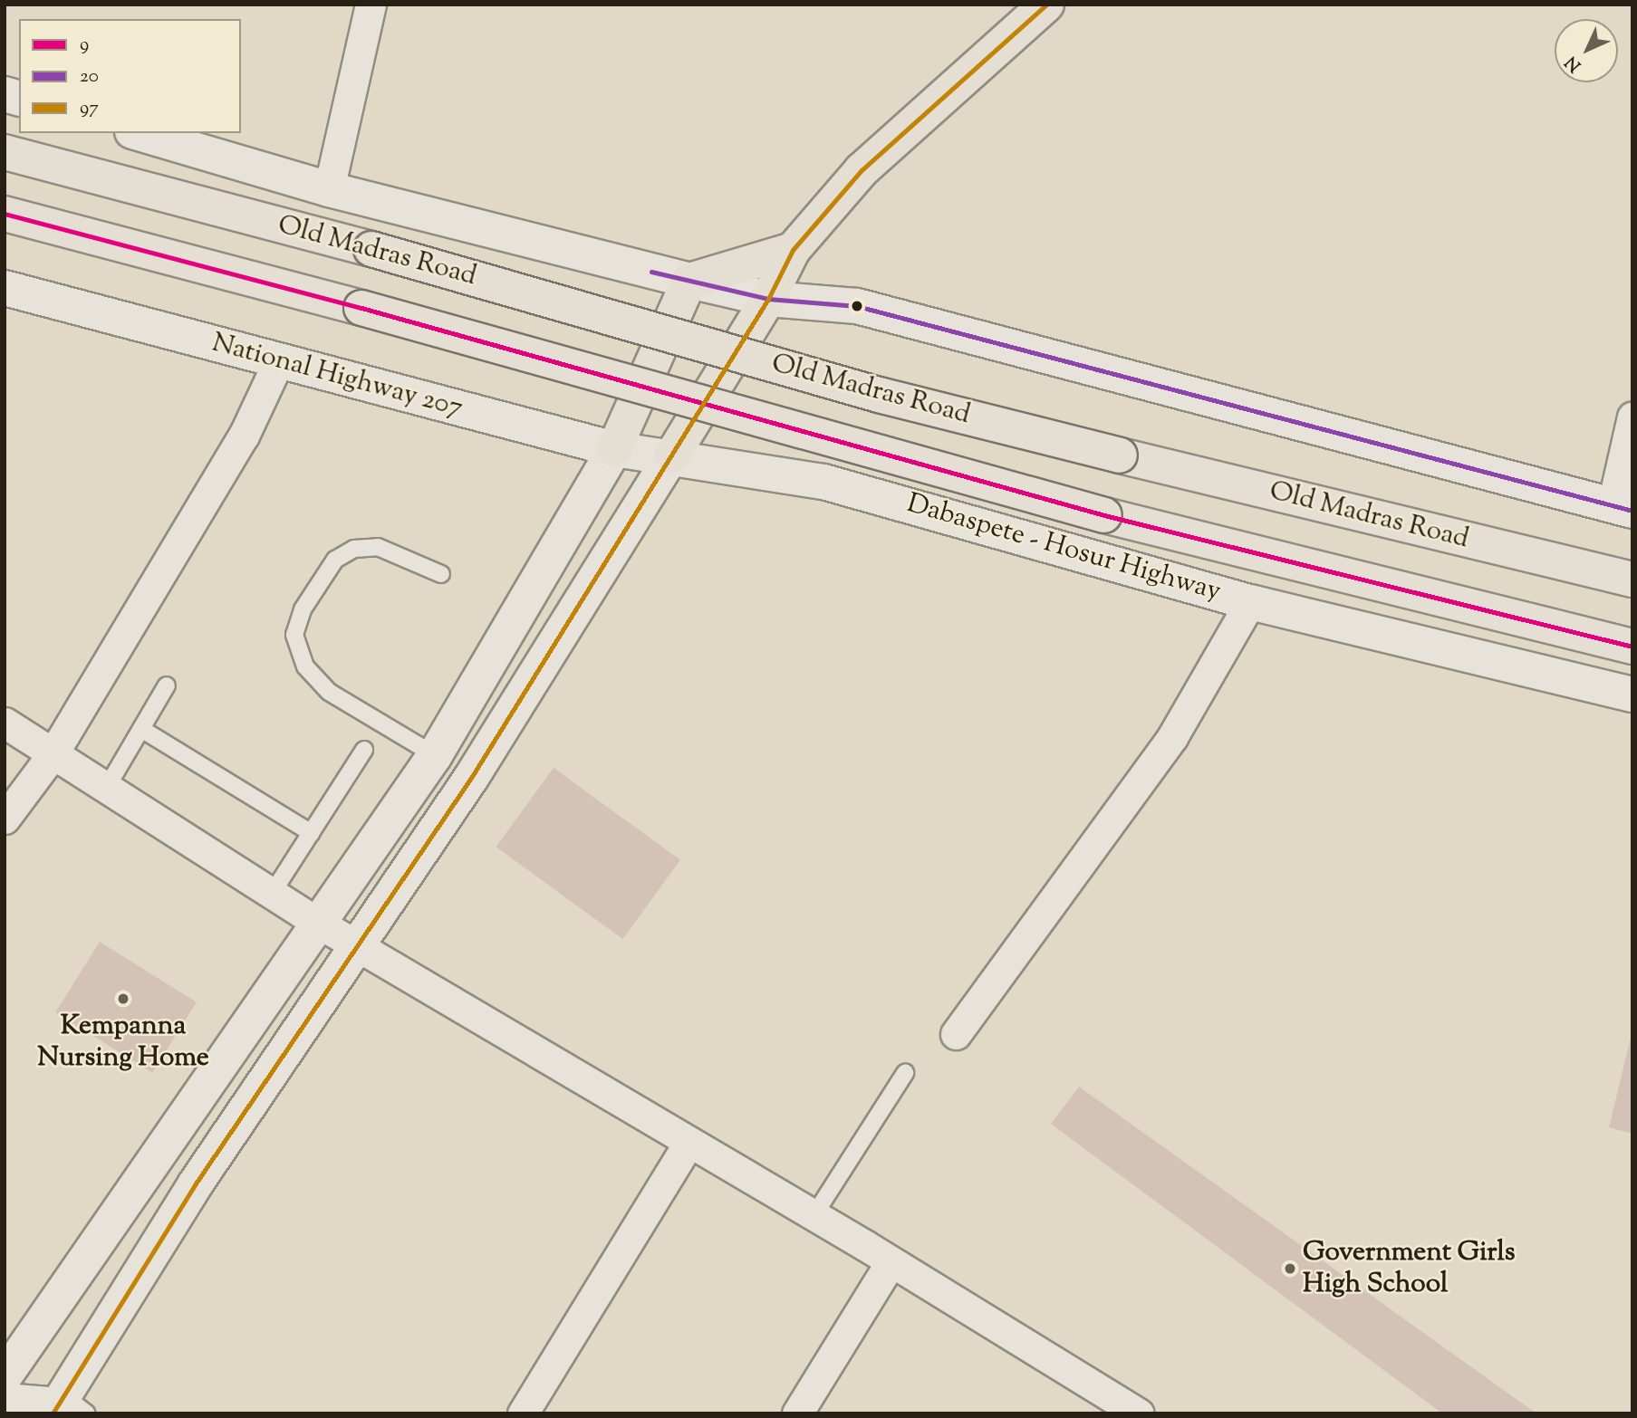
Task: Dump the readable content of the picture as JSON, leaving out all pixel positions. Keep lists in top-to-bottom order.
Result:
{
  "streets": {
    "highway": ["Old Madras Road"],
    "street": ["National Highway 207", "Dabaspete - Hosur Highway"]
  },
  "crossings": [
    ["National Highway 207", "Dabaspete - Hosur Highway"]
  ],
  "places": ["Kempanna Nursing Home", "Government Girls High School"],
  "lines": ["transit line 97", "transit line 9", "transit line 20"],
  "legend": ["9", "20", "97"],
  "north": "bottom left"
}
